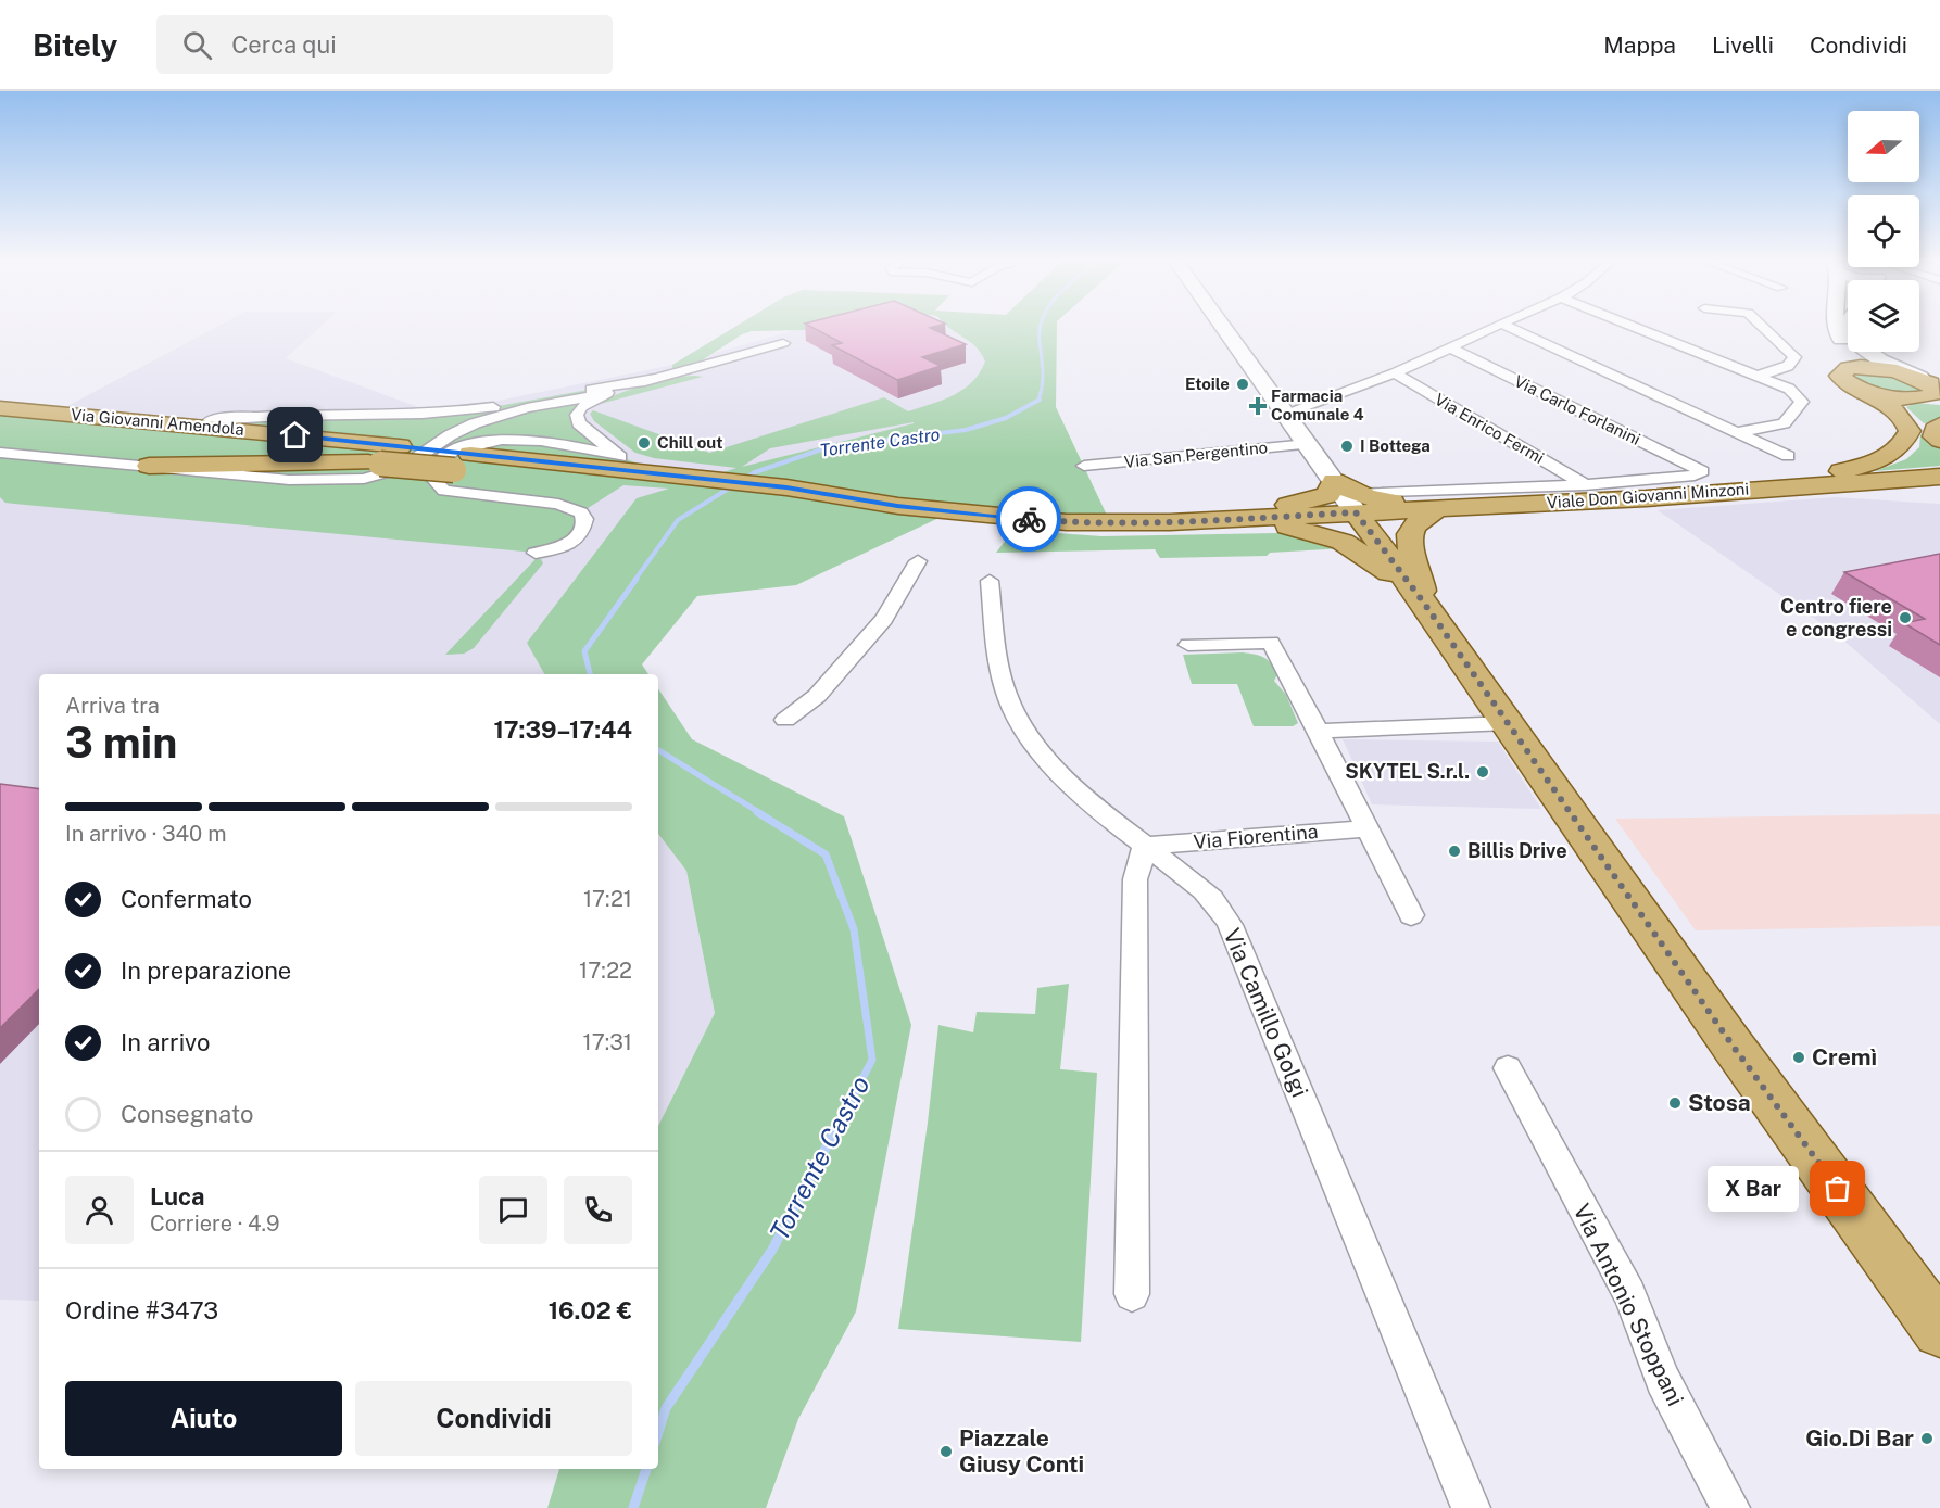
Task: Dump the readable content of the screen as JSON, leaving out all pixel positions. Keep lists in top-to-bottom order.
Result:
{
  "streets": {
    "main road": ["Via Giovanni Amendola", "Viale Don Giovanni Minzoni"],
    "street": [
      "Via Carlo Forlanini",
      "Via Enrico Fermi",
      "Via San Pergentino",
      "Via Fiorentina",
      "Via Camillo Golgi",
      "Via Antonio Stoppani"
    ]
  },
  "crossings": [
    ["Via Carlo Forlanini", "Via Enrico Fermi"],
    ["Via Giovanni Amendola", "Viale Don Giovanni Minzoni"],
    ["Via Fiorentina", "Via Camillo Golgi"]
  ],
  "water": ["Torrente Castro"],
  "places": {
    "other": [
      "Etoile",
      "Chill out",
      "I Bottega",
      "Centro fiere e congressi",
      "SKYTEL S.r.l.",
      "Billis Drive",
      "Cremì",
      "Stosa",
      "X Bar",
      "Gio.Di Bar",
      "Piazzale Giusy Conti"
    ],
    "health": ["Farmacia Comunale 4"]
  },
  "north": "left",
  "page": {
    "header": "Bitely",
    "search": "Cerca qui",
    "nav": ["Mappa", "Livelli", "Condividi"],
    "heading": ["3 min", "Arriva tra", "17:39–17:44"],
    "panel": [
      "Luca",
      "Corriere · 4.9",
      "Ordine #3473",
      "16.02 €"
    ],
    "bar": "In arrivo · 340 m",
    "list": [
      ["Confermato", "17:21"],
      ["In preparazione", "17:22"],
      ["In arrivo", "17:31"],
      "Consegnato"
    ],
    "bubble": "X Bar",
    "buttons": ["Aiuto", "Condividi"]
  }
}
